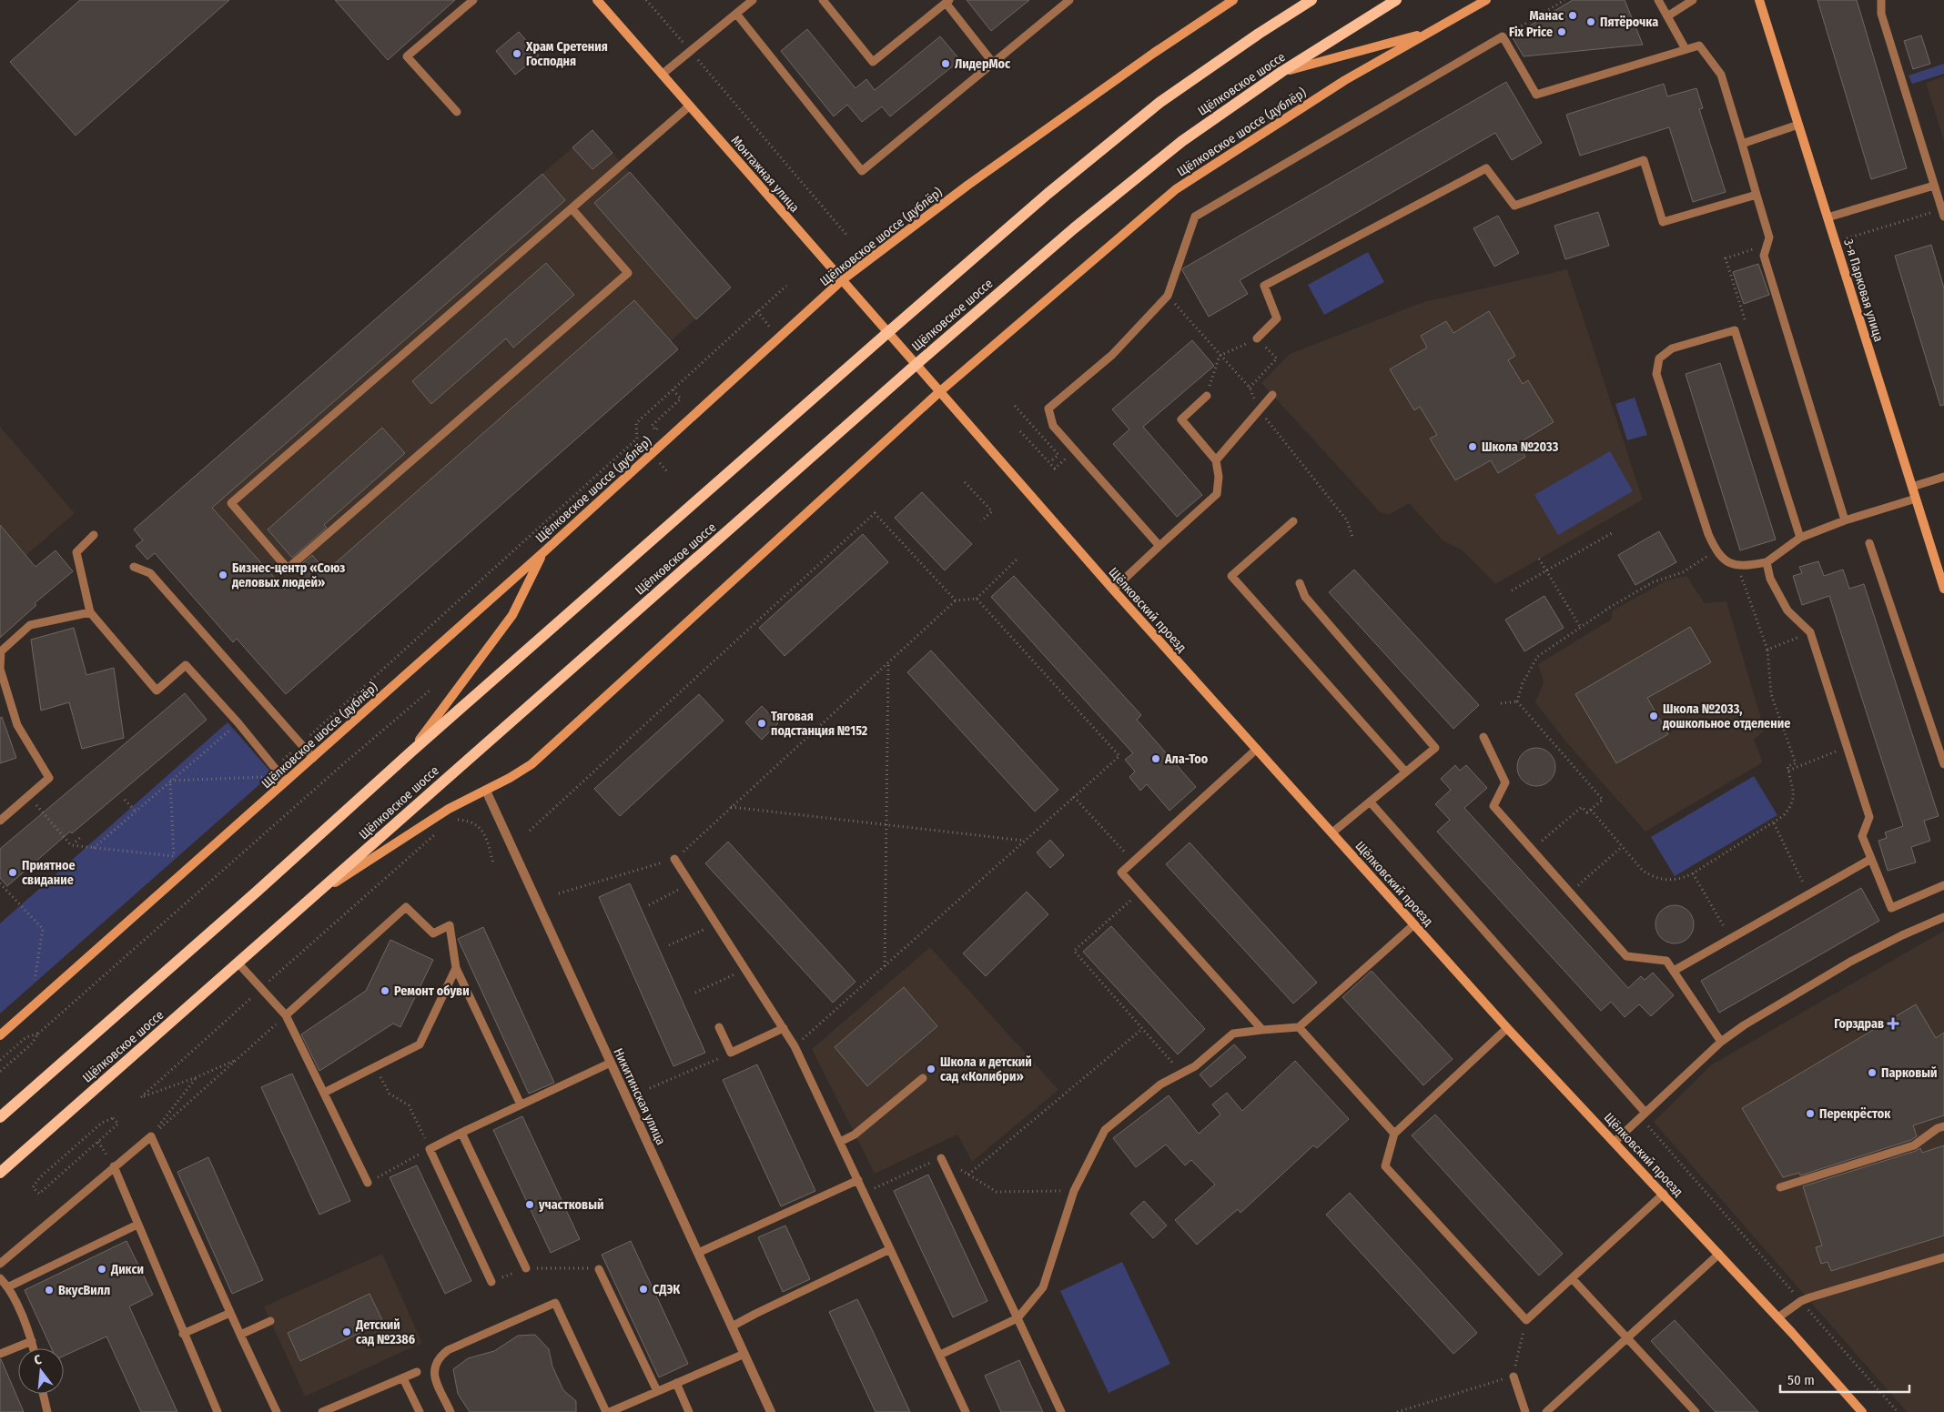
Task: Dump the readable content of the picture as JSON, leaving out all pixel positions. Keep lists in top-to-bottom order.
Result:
{
  "streets": {
    "main road": ["Щёлковское шоссе"],
    "street": [
      "Щёлковское шоссе (дублёр)",
      "Монтажная улица",
      "3-я Парковая улица",
      "Щёлковский проезд",
      "Никитинская улица"
    ]
  },
  "crossings": [
    ["Щёлковское шоссе", "Щёлковское шоссе (дублёр)"],
    ["Щёлковское шоссе", "Монтажная улица"],
    ["Щёлковское шоссе", "Щёлковский проезд"],
    ["Щёлковское шоссе (дублёр)", "Монтажная улица"],
    ["Щёлковское шоссе (дублёр)", "Щёлковский проезд"],
    ["Щёлковское шоссе (дублёр)", "Никитинская улица"],
    ["Монтажная улица", "Щёлковский проезд"]
  ],
  "places": {
    "other": [
      "Манас",
      "Пятёрочка",
      "Fix Price",
      "Храм Сретения Господня",
      "ЛидерМос",
      "Школа №2033",
      "Бизнес-центр «Союз деловых людей»",
      "Школа №2033, дошкольное отделение",
      "Тяговая подстанция №152",
      "Ала-Тоо",
      "Приятное свидание",
      "Ремонт обуви",
      "Школа и детский сад «Колибри»",
      "Парковый",
      "Перекрёсток",
      "участковый",
      "Дикси",
      "СДЭК",
      "ВкусВилл",
      "Детский сад №2386"
    ],
    "health": ["Горздрав"]
  },
  "scale_bar": "50 m",
  "north": "top"
}
